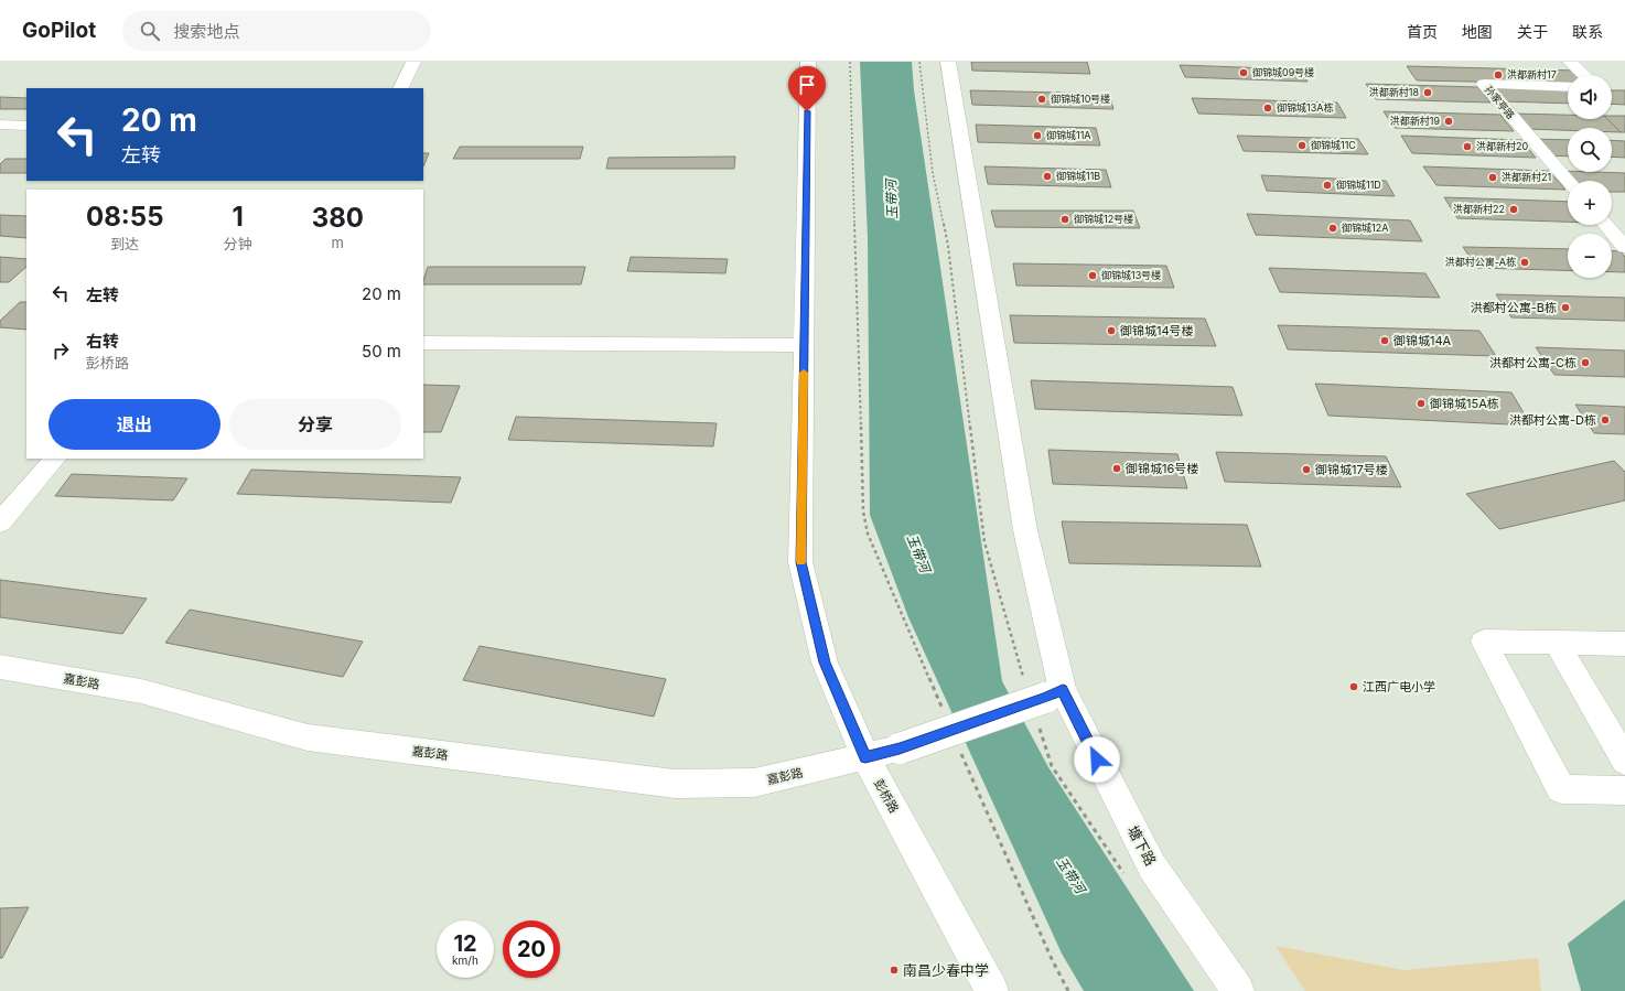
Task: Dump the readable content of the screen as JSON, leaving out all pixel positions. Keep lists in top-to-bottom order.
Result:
{
  "streets": {
    "street": [
      "孙家亭路",
      "嘉彭路",
      "彭桥路",
      "塘下路"
    ]
  },
  "crossings": [
    ["嘉彭路", "彭桥路"],
    ["嘉彭路", "塘下路"]
  ],
  "water": ["玉带河"],
  "places": [
    "御锦城09号楼",
    "洪都新村17",
    "洪都新村18",
    "御锦城10号楼",
    "御锦城13A栋",
    "洪都新村19",
    "御锦城11A",
    "御锦城11C",
    "洪都新村20",
    "御锦城11B",
    "洪都新村21",
    "御锦城11D",
    "洪都新村22",
    "御锦城12号楼",
    "御锦城12A",
    "洪都村公寓-A栋",
    "御锦城13号楼",
    "洪都村公寓-B栋",
    "御锦城14号楼",
    "御锦城14A",
    "洪都村公寓-C栋",
    "御锦城15A栋",
    "洪都村公寓-D栋",
    "御锦城16号楼",
    "御锦城17号楼",
    "江西广电小学",
    "南昌少春中学"
  ],
  "page": {
    "header": "GoPilot",
    "search": "搜索地点",
    "nav": [
      "首页",
      "地图",
      "关于",
      "联系"
    ],
    "map_buttons": ["+", "−"],
    "turn": ["20 m", "左转"],
    "eta": [
      "08:55",
      "到达",
      "1",
      "分钟",
      "380",
      "m"
    ],
    "list": [
      {
        "name": "左转",
        "value": "20 m"
      },
      {
        "name": "右转",
        "note": "彭桥路",
        "value": "50 m"
      }
    ],
    "buttons": ["退出", "分享"],
    "speed": "12 km/h",
    "limit": "20"
  }
}
